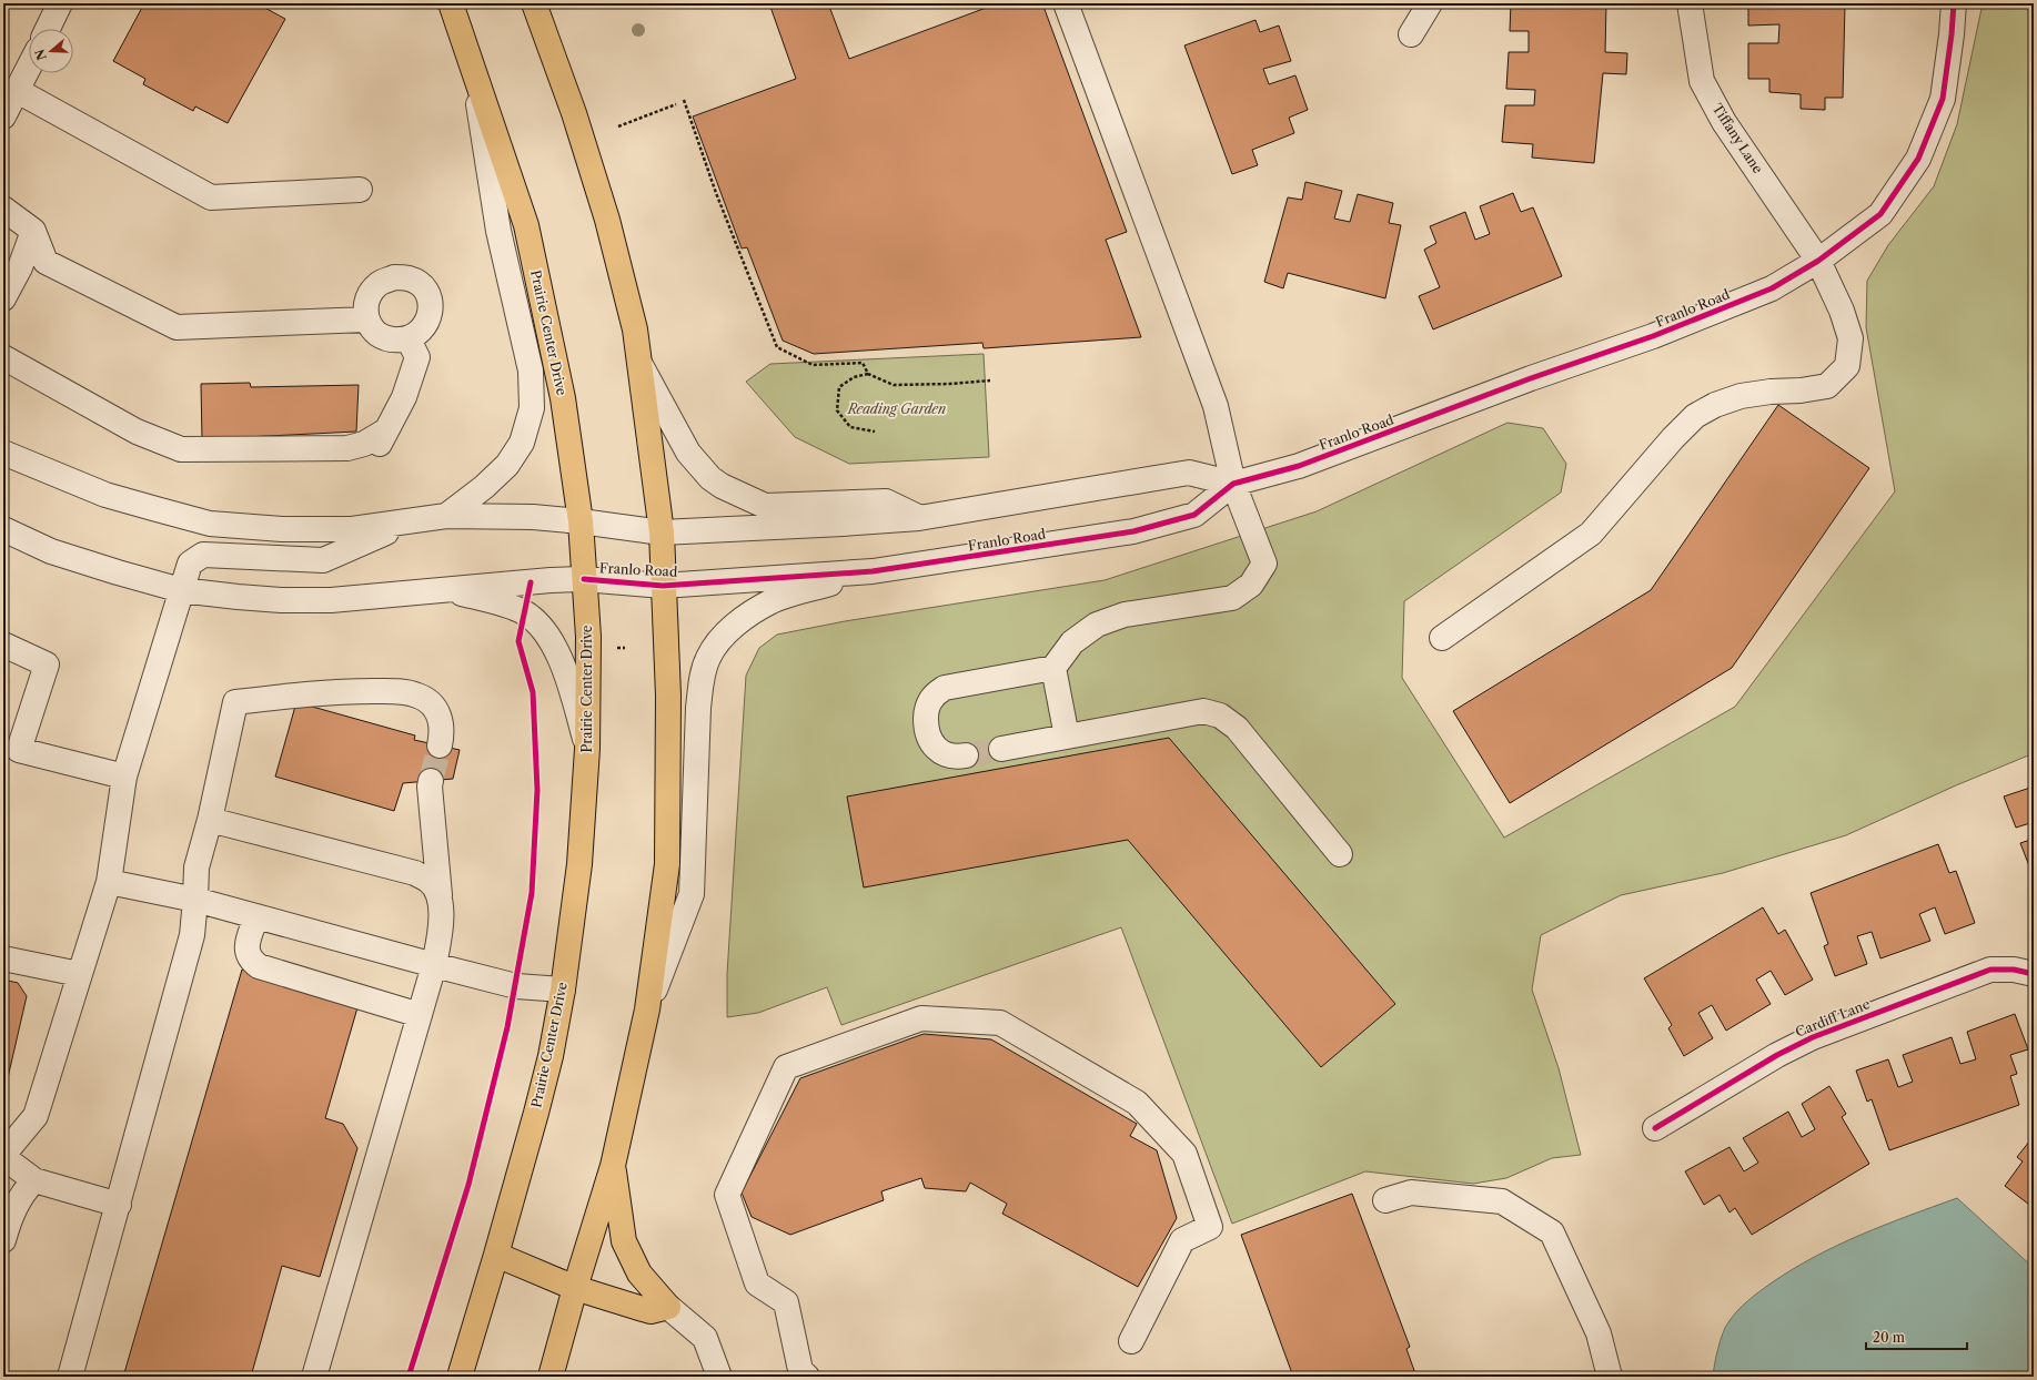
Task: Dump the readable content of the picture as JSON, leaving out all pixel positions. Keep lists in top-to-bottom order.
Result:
{
  "streets": {
    "main road": ["Prairie Center Drive"],
    "street": ["Tiffany Lane", "Franlo Road", "Cardiff Lane"]
  },
  "crossings": [
    ["Tiffany Lane", "Franlo Road"],
    ["Franlo Road", "Prairie Center Drive"]
  ],
  "parks": ["Reading Garden"],
  "scale_bar": "20 m",
  "north": "left"
}
